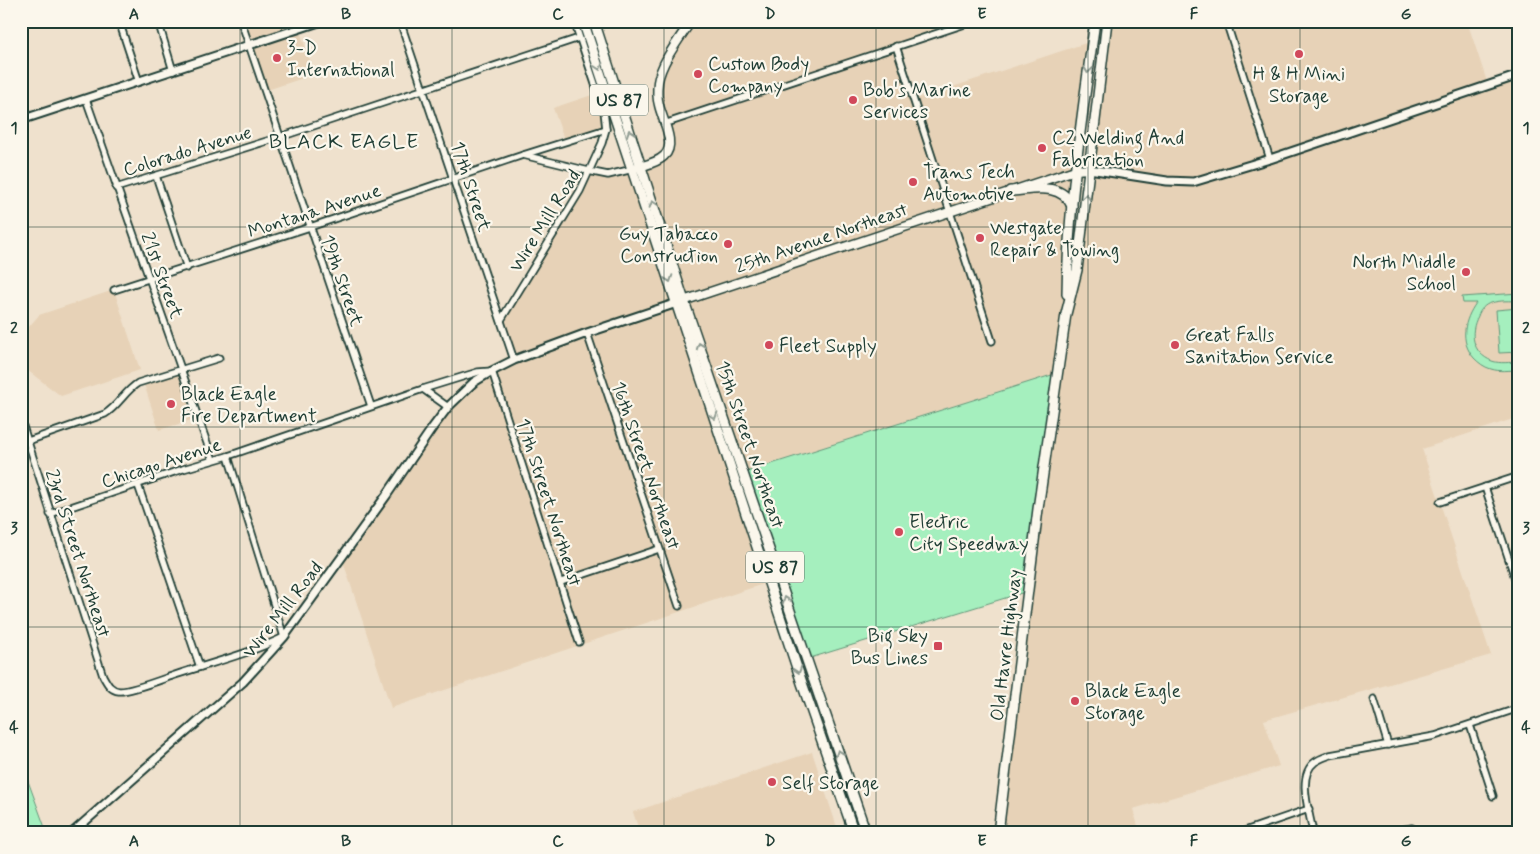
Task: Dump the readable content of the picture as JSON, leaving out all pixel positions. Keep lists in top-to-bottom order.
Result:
{
  "streets": {
    "main road": [
      "US 87",
      "Wire Mill Road",
      "25th Avenue Northeast",
      "15th Street Northeast",
      "Old Havre Highway"
    ],
    "street": [
      "Colorado Avenue",
      "17th Street",
      "Montana Avenue",
      "21st Street",
      "19th Street",
      "Chicago Avenue",
      "16th Street Northeast",
      "17th Street Northeast",
      "23rd Street Northeast"
    ]
  },
  "crossings": [
    ["US 87", "Wire Mill Road"],
    ["US 87", "15th Street Northeast"],
    ["Colorado Avenue", "17th Street"],
    ["Colorado Avenue", "21st Street"],
    ["Colorado Avenue", "19th Street"],
    ["17th Street", "Montana Avenue"],
    ["17th Street", "Wire Mill Road"],
    ["17th Street", "25th Avenue Northeast"],
    ["Montana Avenue", "21st Street"],
    ["Montana Avenue", "19th Street"],
    ["Wire Mill Road", "25th Avenue Northeast"],
    ["Wire Mill Road", "15th Street Northeast"],
    ["25th Avenue Northeast", "15th Street Northeast"],
    ["25th Avenue Northeast", "Chicago Avenue"],
    ["25th Avenue Northeast", "16th Street Northeast"],
    ["25th Avenue Northeast", "17th Street Northeast"],
    ["25th Avenue Northeast", "Old Havre Highway"],
    ["21st Street", "Chicago Avenue"],
    ["19th Street", "Chicago Avenue"],
    ["Chicago Avenue", "17th Street Northeast"],
    ["Chicago Avenue", "23rd Street Northeast"]
  ],
  "districts": ["BLACK EAGLE"],
  "places": {
    "other": [
      "H & H Mini Storage",
      "3-D International",
      "Custom Body Company",
      "Bob's Marine Services",
      "C2 Welding And Fabrication",
      "Trans Tech Automotive",
      "Westgate Repair & Towing",
      "Guy Tabacco Construction",
      "North Middle School",
      "Fleet Supply",
      "Great Falls Sanitation Service",
      "Black Eagle Fire Department",
      "Electric City Speedway",
      "Black Eagle Storage",
      "Self Storage"
    ],
    "transit": ["Big Sky Bus Lines"]
  },
  "grid": {
    "columns": [
      "A",
      "B",
      "C",
      "D",
      "E",
      "F",
      "G"
    ],
    "rows": [
      "1",
      "2",
      "3",
      "4"
    ]
  }
}
